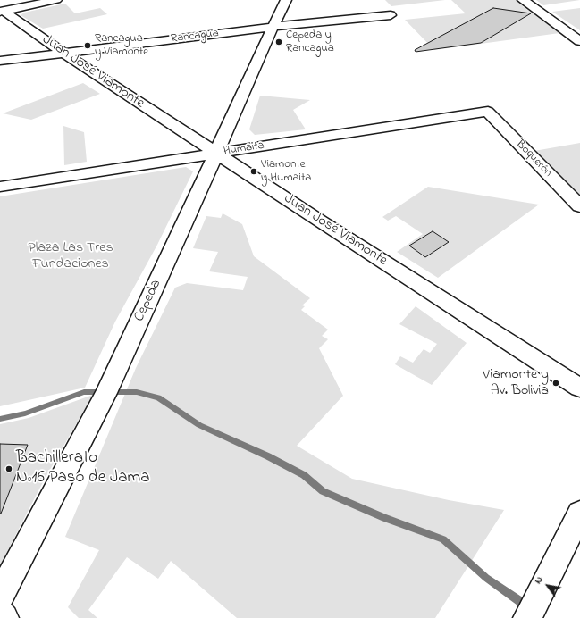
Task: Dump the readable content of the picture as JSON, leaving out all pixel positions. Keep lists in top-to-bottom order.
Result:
{
  "streets": {
    "street": [
      "Rancagua",
      "Juan José Viamonte",
      "Humaita",
      "Boquerón",
      "Cepeda"
    ]
  },
  "crossings": [
    ["Rancagua", "Juan José Viamonte"],
    ["Rancagua", "Cepeda"],
    ["Juan José Viamonte", "Humaita"],
    ["Juan José Viamonte", "Cepeda"],
    ["Humaita", "Boquerón"],
    ["Humaita", "Cepeda"]
  ],
  "parks": ["Plaza Las Tres Fundaciones"],
  "places": [
    "Cepeda y Rancagua",
    "Rancagua y Viamonte",
    "Viamonte y Humaita",
    "Viamonte y Av. Bolivia",
    "Bachillerato Nº16 Paso de Jama"
  ],
  "north": "top left"
}
